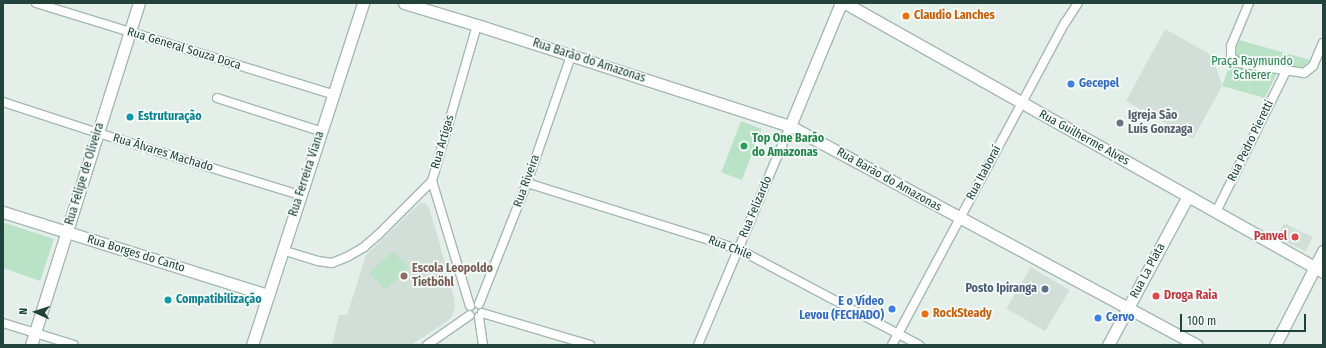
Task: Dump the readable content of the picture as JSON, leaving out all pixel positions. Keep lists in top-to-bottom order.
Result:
{
  "streets": {
    "street": [
      "Rua General Souza Doca",
      "Rua Barão do Amazonas",
      "Rua Guilherme Alves",
      "Rua Pedro Pieretti",
      "Rua Artigas",
      "Rua Álvares Machado",
      "Rua Itaboraí",
      "Rua Felipe de Oliveira",
      "Rua Ferreira Viana",
      "Rua Riveira",
      "Rua Felizardo",
      "Rua Chile",
      "Rua Borges do Canto",
      "Rua La Plata"
    ]
  },
  "crossings": [
    ["Rua General Souza Doca", "Rua Felipe de Oliveira"],
    ["Rua General Souza Doca", "Rua Ferreira Viana"],
    ["Rua Barão do Amazonas", "Rua Artigas"],
    ["Rua Barão do Amazonas", "Rua Itaboraí"],
    ["Rua Barão do Amazonas", "Rua Riveira"],
    ["Rua Barão do Amazonas", "Rua Felizardo"],
    ["Rua Barão do Amazonas", "Rua La Plata"],
    ["Rua Guilherme Alves", "Rua Pedro Pieretti"],
    ["Rua Guilherme Alves", "Rua Itaboraí"],
    ["Rua Guilherme Alves", "Rua La Plata"],
    ["Rua Artigas", "Rua Riveira"],
    ["Rua Álvares Machado", "Rua Felipe de Oliveira"],
    ["Rua Álvares Machado", "Rua Ferreira Viana"],
    ["Rua Itaboraí", "Rua Chile"],
    ["Rua Felipe de Oliveira", "Rua Borges do Canto"],
    ["Rua Ferreira Viana", "Rua Borges do Canto"],
    ["Rua Riveira", "Rua Chile"],
    ["Rua Felizardo", "Rua Chile"]
  ],
  "parks": ["Praça Raymundo Scherer"],
  "places": [
    "Claudio Lanches",
    "Gecepel",
    "Estruturação",
    "Igreja São Luís Gonzaga",
    "Top One Barão do Amazonas",
    "Panvel",
    "Escola Leopoldo Tietböhl",
    "Posto Ipiranga",
    "Droga Raia",
    "Compatibilização",
    "E o Vídeo Levou (FECHADO)",
    "RockSteady",
    "Cervo"
  ],
  "scale_bar": "100 m",
  "north": "left"
}
